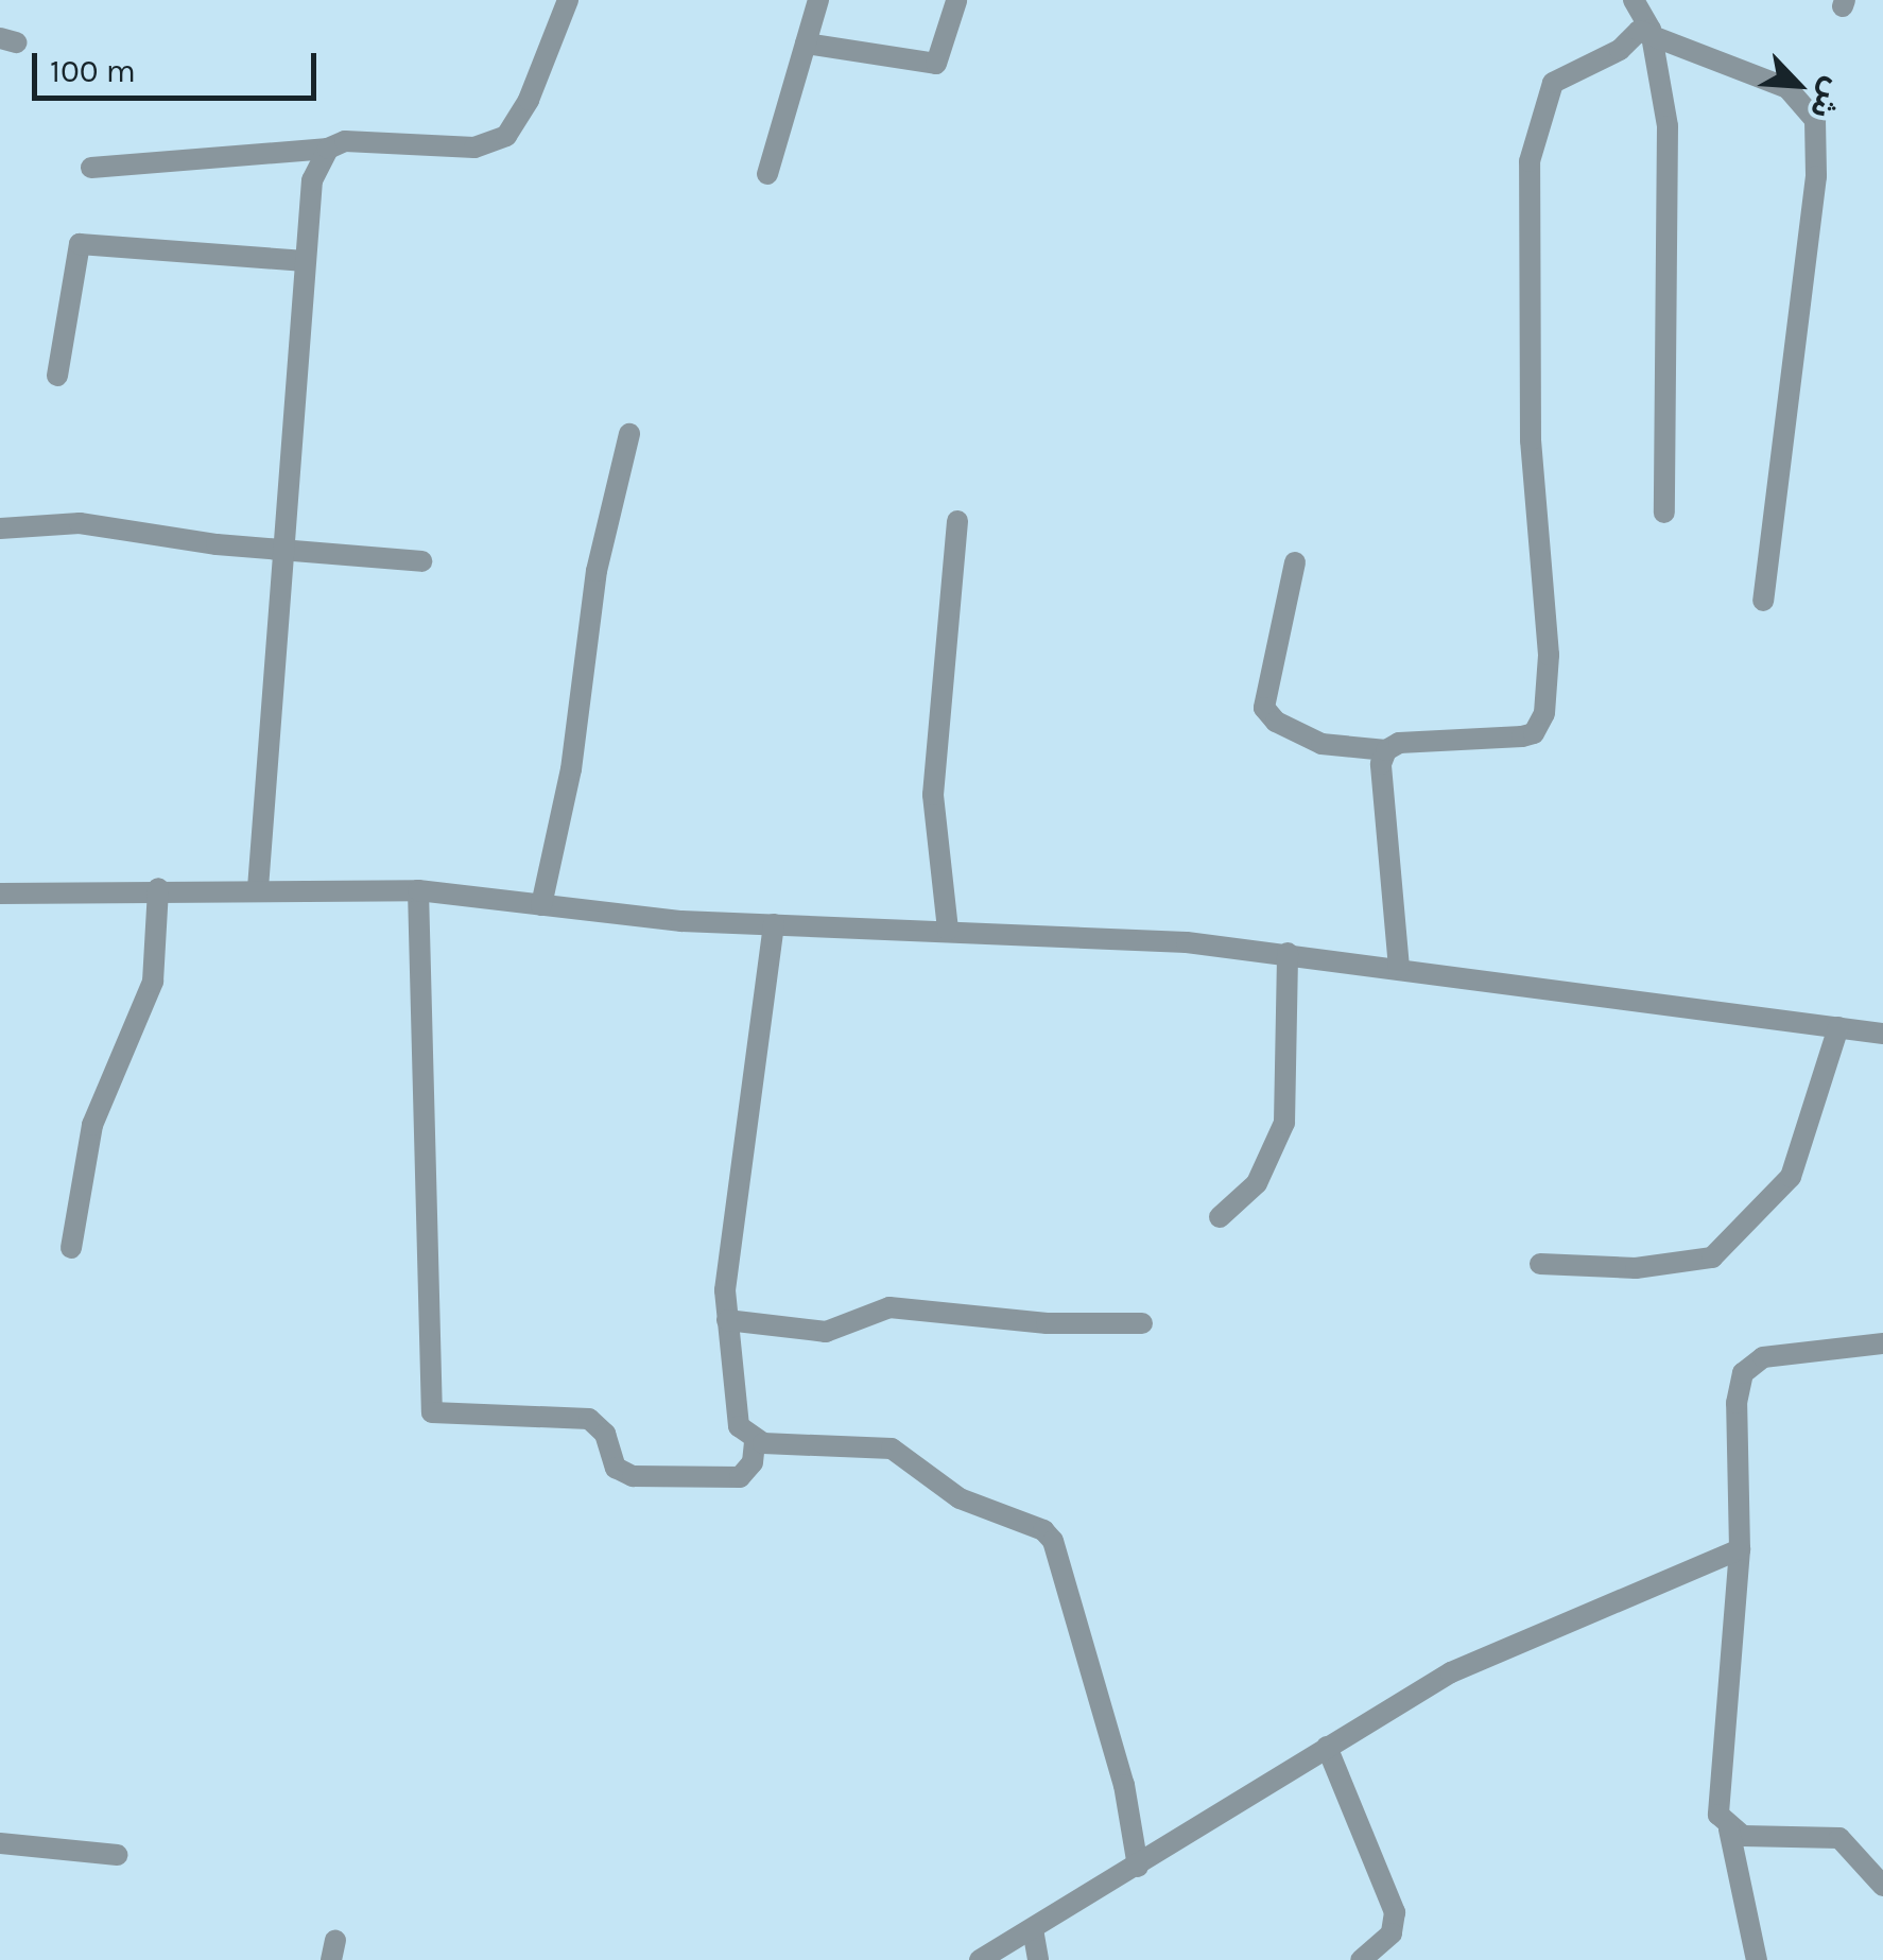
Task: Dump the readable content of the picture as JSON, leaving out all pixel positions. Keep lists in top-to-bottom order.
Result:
{
  "scale_bar": "100 m",
  "north": "bottom right"
}
